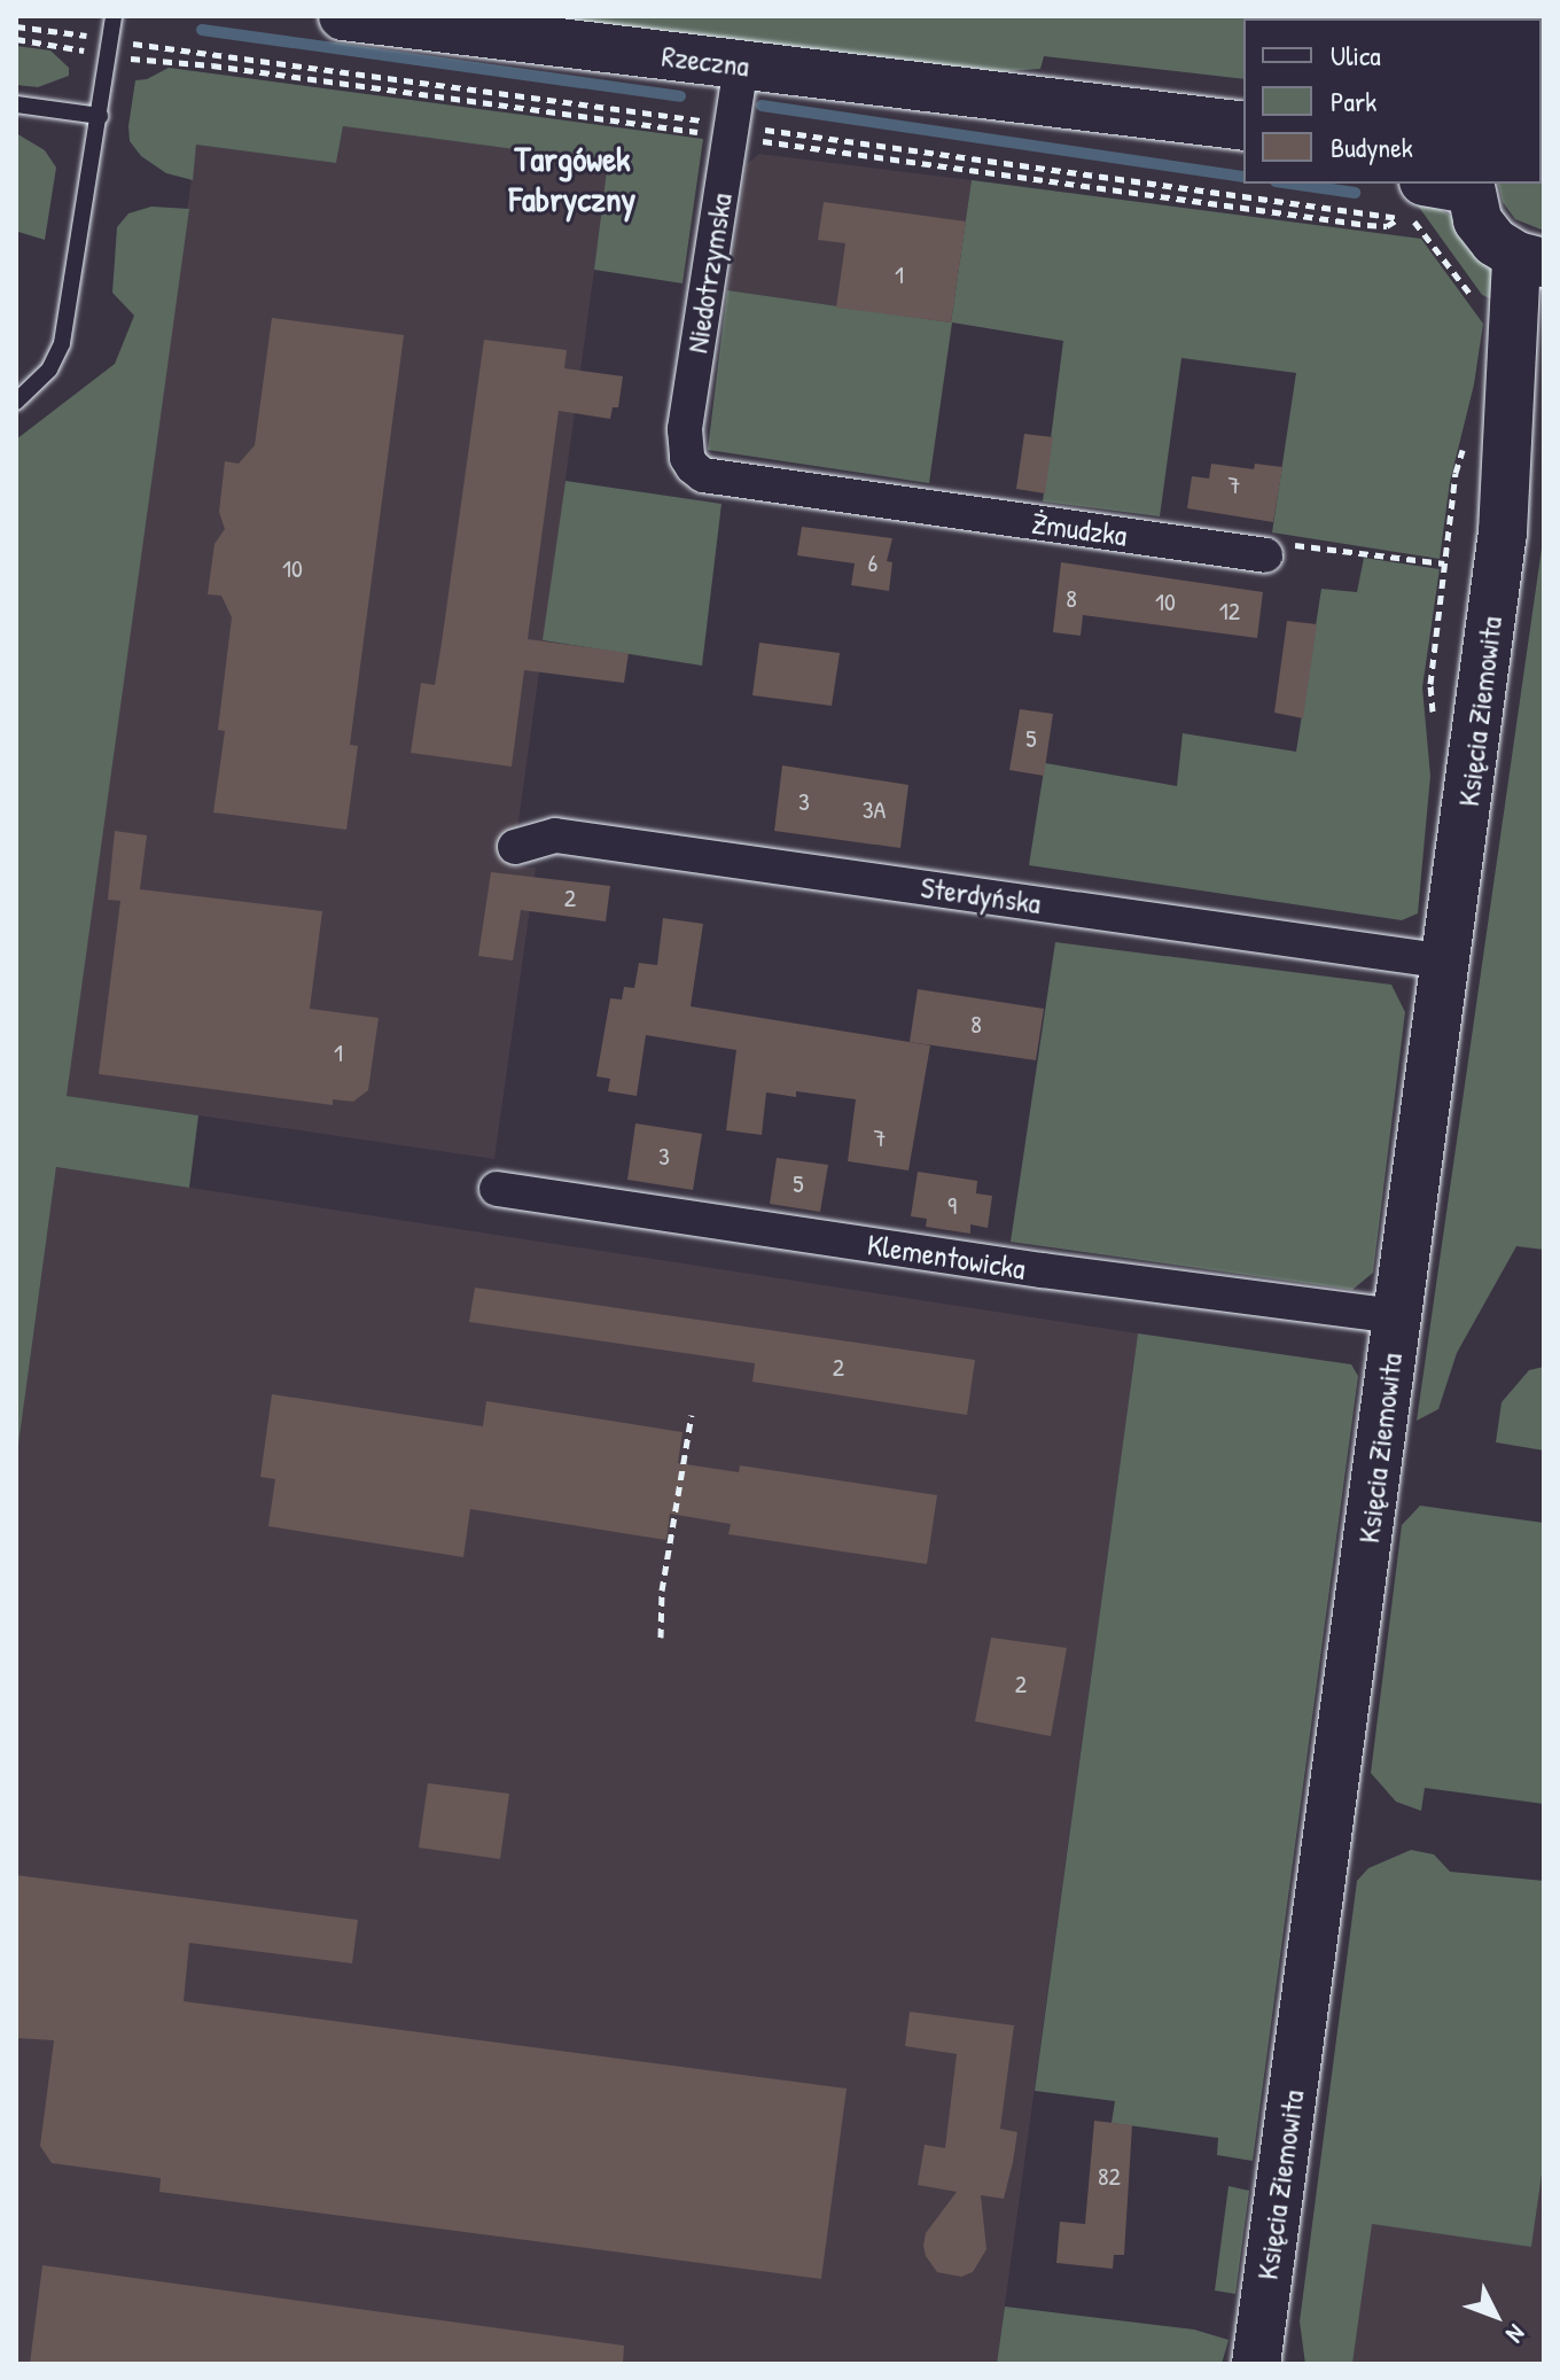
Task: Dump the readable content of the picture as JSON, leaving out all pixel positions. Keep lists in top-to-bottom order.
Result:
{
  "streets": {
    "street": [
      "Rzeczna",
      "Niedotrzymska",
      "Żmudzka",
      "Księcia Ziemowita",
      "Sterdyńska",
      "Klementowicka"
    ]
  },
  "crossings": [
    ["Rzeczna", "Niedotrzymska"],
    ["Niedotrzymska", "Żmudzka"],
    ["Księcia Ziemowita", "Sterdyńska"],
    ["Księcia Ziemowita", "Klementowicka"]
  ],
  "districts": ["Targówek Fabryczny"],
  "house_numbers": [
    "1",
    "7",
    "6",
    "10",
    "8",
    "10",
    "12",
    "5",
    "3",
    "3A",
    "2",
    "8",
    "1",
    "7",
    "3",
    "5",
    "9",
    "2",
    "2",
    "82"
  ],
  "legend": ["Ulica", "Park", "Budynek"],
  "north": "bottom right"
}
